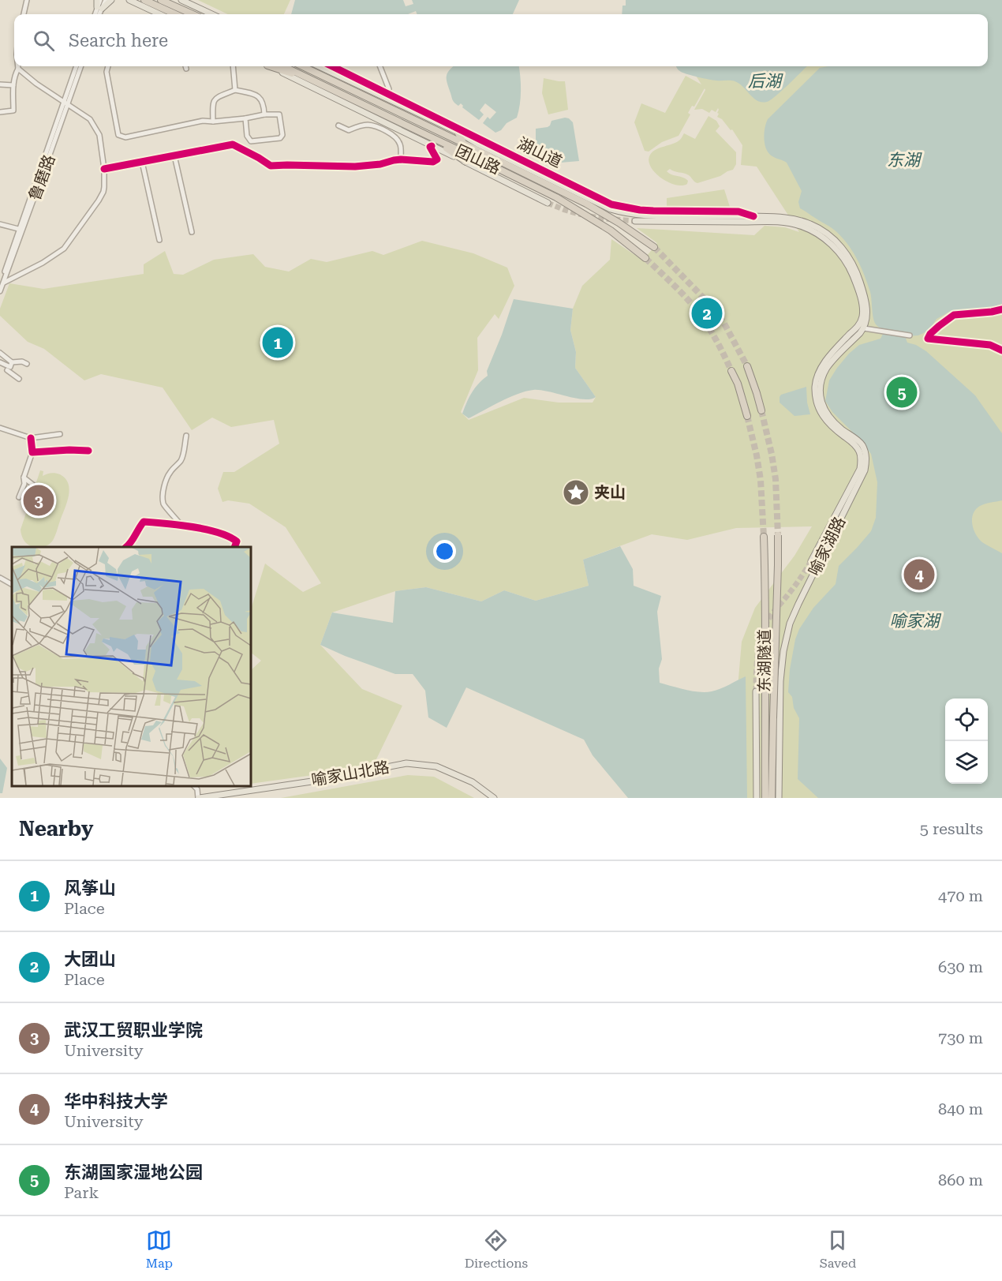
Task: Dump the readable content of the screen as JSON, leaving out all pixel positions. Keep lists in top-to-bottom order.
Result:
{
  "streets": {
    "highway": ["团山路", "东湖隧道"],
    "main road": ["喻家湖路", "喻家山北路"],
    "street": ["湖山道", "鲁磨路"]
  },
  "crossings": [
    ["湖山道", "团山路"],
    ["团山路", "喻家湖路"],
    ["喻家湖路", "东湖隧道"]
  ],
  "water": ["后湖", "东湖", "喻家湖"],
  "places": {
    "place": ["夹山"]
  },
  "page": {
    "search": "Search here",
    "pins": [
      "2",
      "1",
      "5",
      "3",
      "4"
    ],
    "heading": ["Nearby", "5 results"],
    "list": [
      {
        "mark": "1",
        "name": "风筝山",
        "note": "Place",
        "value": "470 m"
      },
      {
        "mark": "2",
        "name": "大团山",
        "note": "Place",
        "value": "630 m"
      },
      {
        "mark": "3",
        "name": "武汉工贸职业学院",
        "note": "University",
        "value": "730 m"
      },
      {
        "mark": "4",
        "name": "华中科技大学",
        "note": "University",
        "value": "840 m"
      },
      {
        "mark": "5",
        "name": "东湖国家湿地公园",
        "note": "Park",
        "value": "860 m"
      }
    ],
    "nav": ["Map", "Directions", "Saved"]
  }
}
